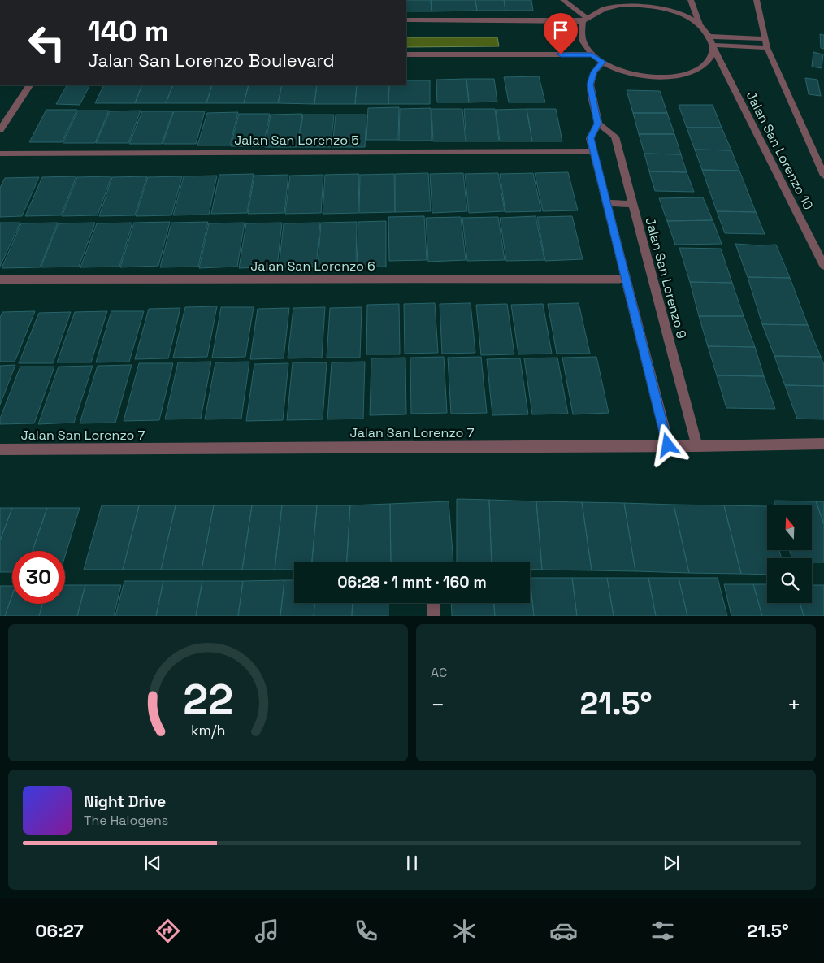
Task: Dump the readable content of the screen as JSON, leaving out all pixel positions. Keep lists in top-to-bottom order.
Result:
{
  "streets": {
    "street": [
      "Jalan San Lorenzo 5",
      "Jalan San Lorenzo 10",
      "Jalan San Lorenzo 6",
      "Jalan San Lorenzo 9",
      "Jalan San Lorenzo 7"
    ]
  },
  "crossings": [
    ["Jalan San Lorenzo 9", "Jalan San Lorenzo 7"]
  ],
  "north": "top",
  "page": {
    "turn": ["140 m", "Jalan San Lorenzo Boulevard"],
    "limit": "30",
    "trip": "06:28 · 1 mnt · 160 m",
    "tile": "AC",
    "heat": ["−", "21.5°", "+"],
    "song": ["Night Drive", "The Halogens"],
    "tabs": ["06:27", "21.5°"],
    "gauge": ["22", "km/h"]
  }
}
